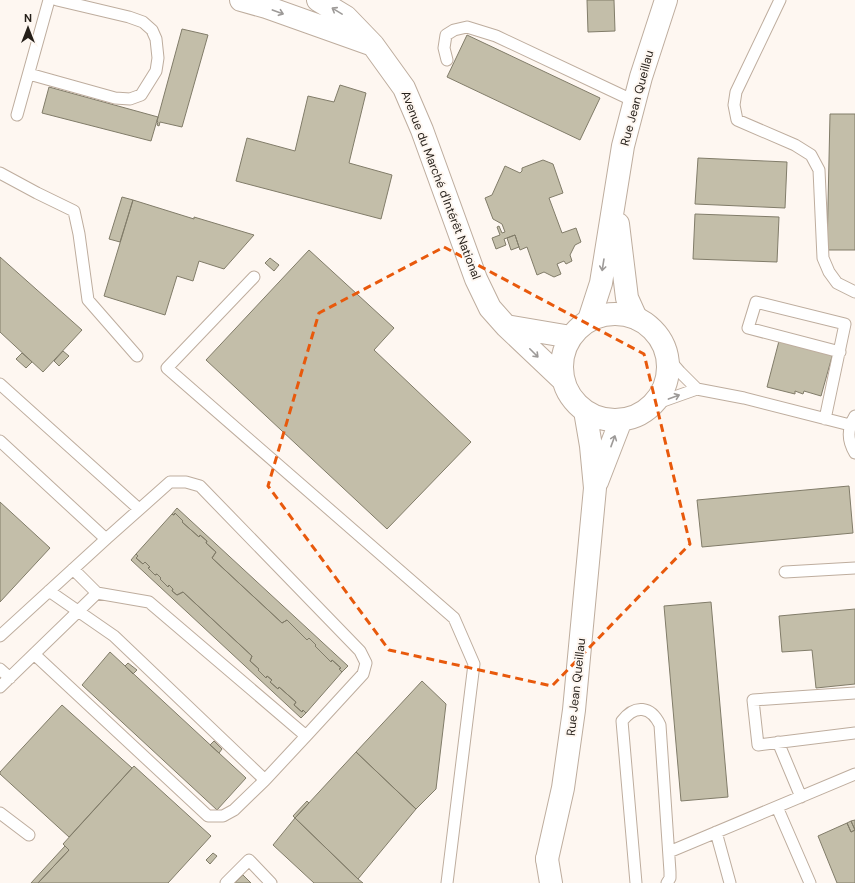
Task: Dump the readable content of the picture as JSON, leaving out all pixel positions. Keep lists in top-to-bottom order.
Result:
{
  "streets": {
    "main road": ["Rue Jean Queillau", "Avenue du Marché d'Intérêt National"]
  },
  "crossings": [
    ["Rue Jean Queillau", "Avenue du Marché d'Intérêt National"]
  ],
  "north": "top"
}
